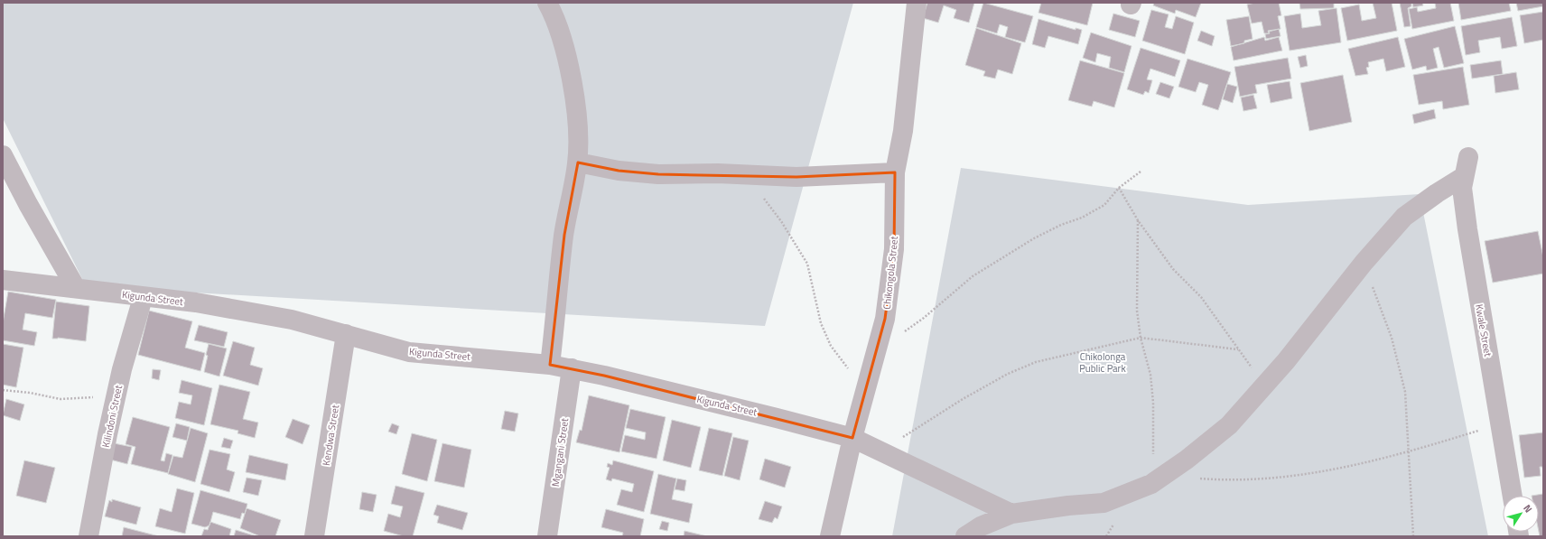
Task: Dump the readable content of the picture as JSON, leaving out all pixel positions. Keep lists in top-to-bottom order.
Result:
{
  "streets": {
    "street": [
      "Chikongola Street",
      "Kigunda Street",
      "Kwale Street",
      "Kilindoni Street",
      "Kendwa Street",
      "Mgangani Street"
    ]
  },
  "crossings": [
    ["Chikongola Street", "Kigunda Street"],
    ["Kigunda Street", "Kilindoni Street"],
    ["Kigunda Street", "Kendwa Street"],
    ["Kigunda Street", "Mgangani Street"]
  ],
  "parks": ["Chikolonga Public Park"],
  "north": "top right"
}
